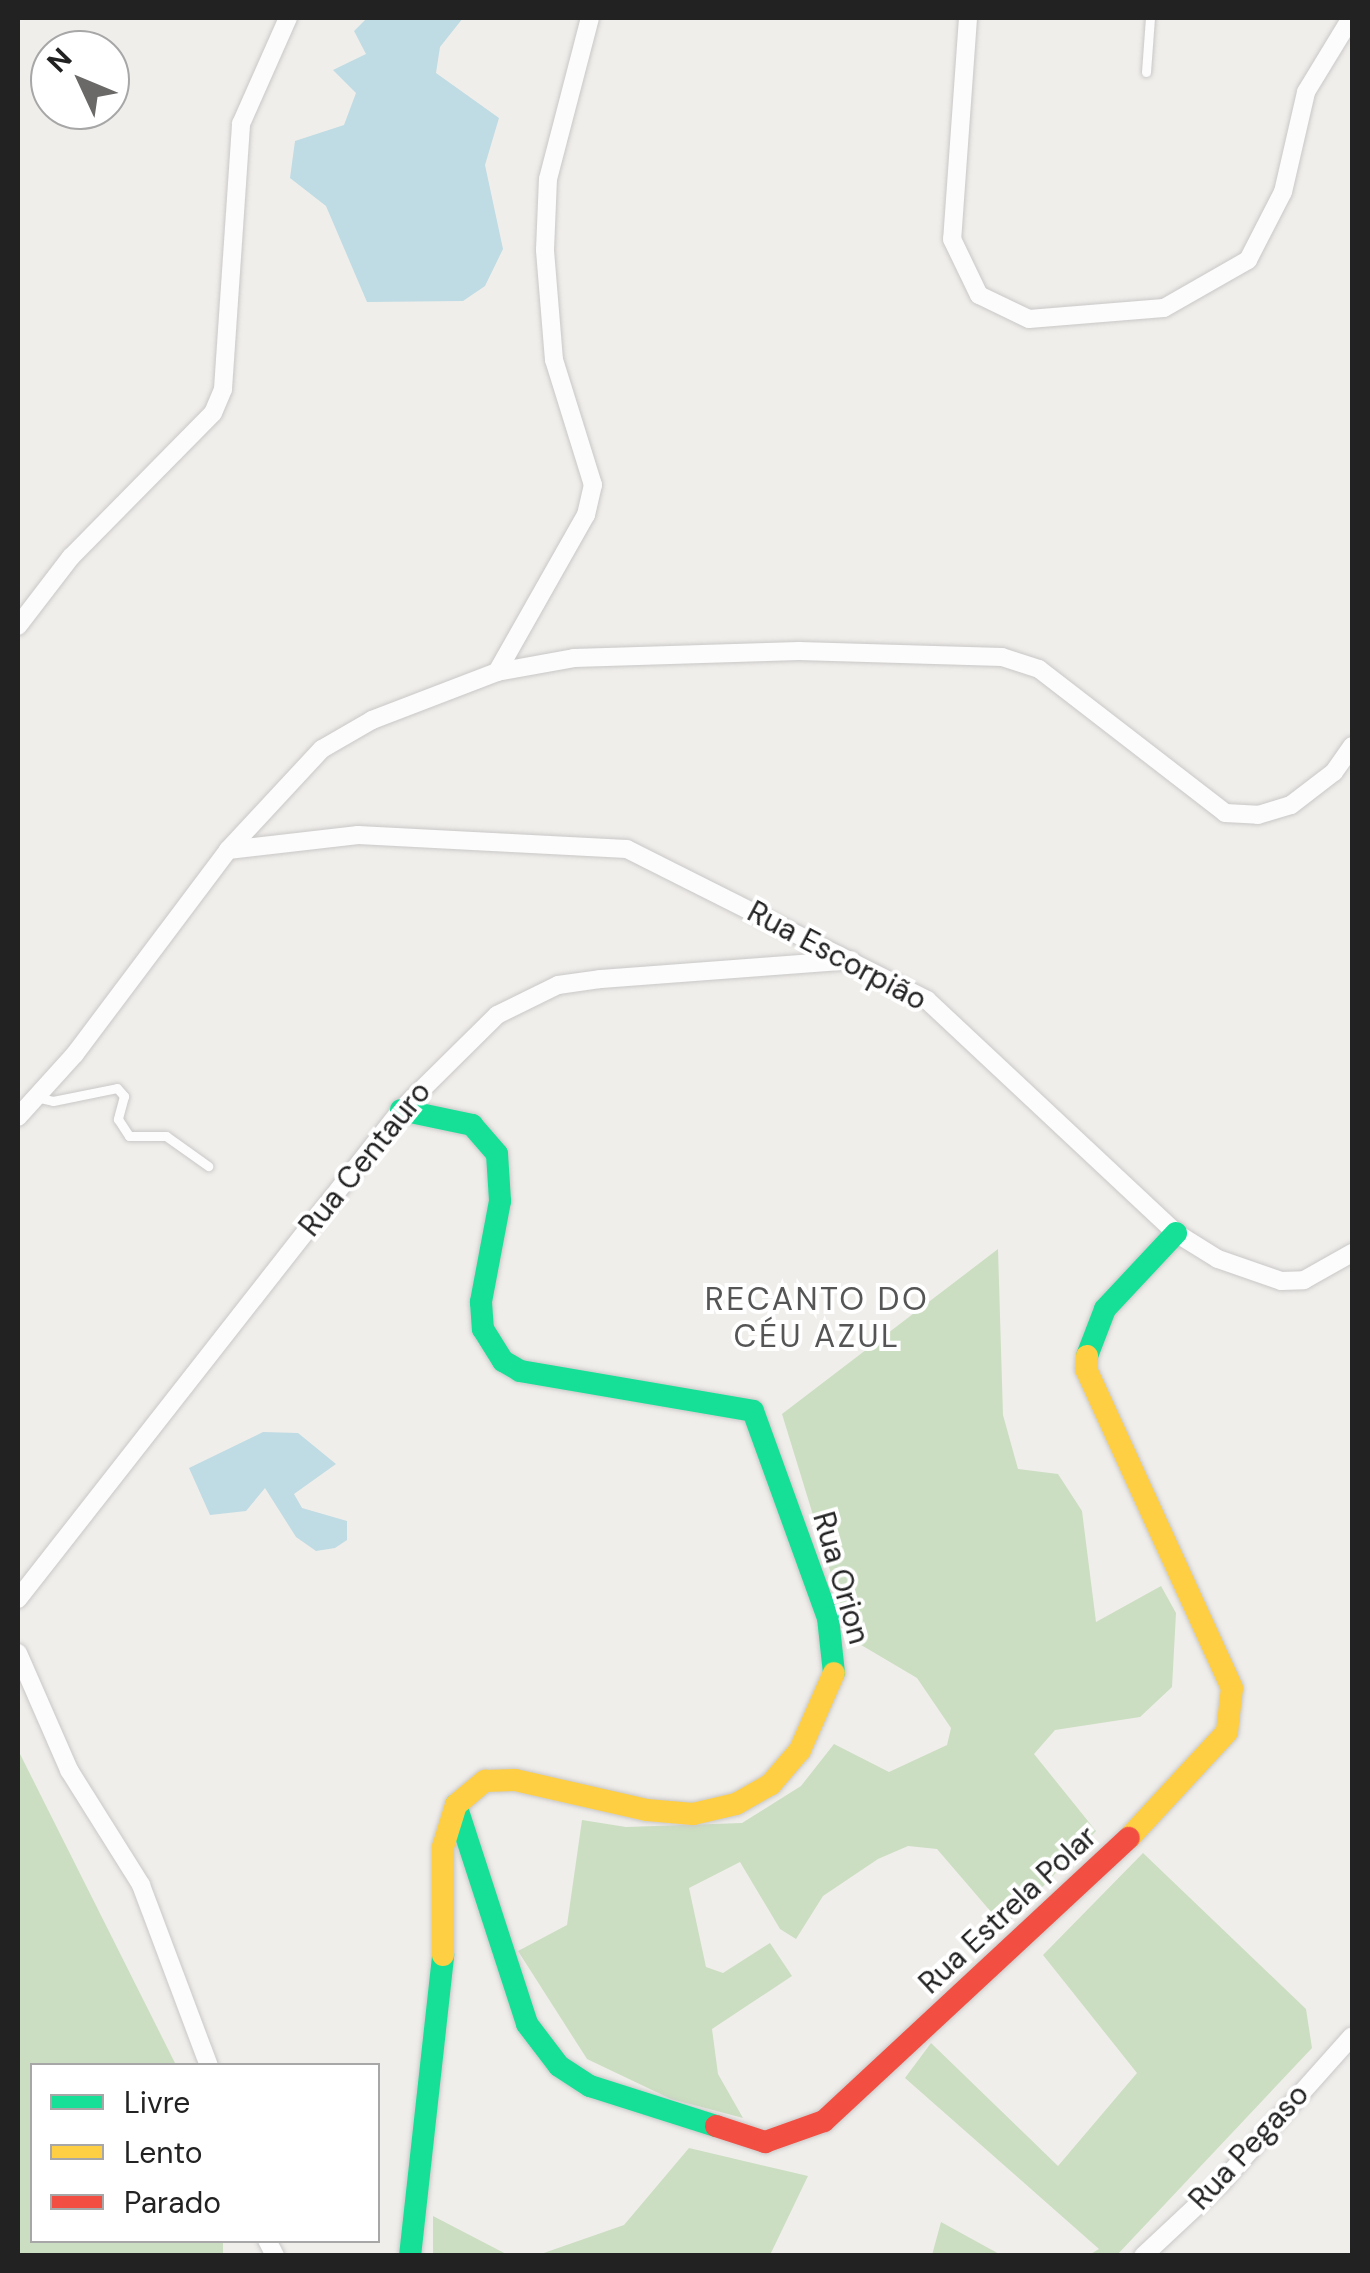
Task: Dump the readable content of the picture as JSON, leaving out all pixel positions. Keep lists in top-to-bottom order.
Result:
{
  "streets": {
    "street": [
      "Rua Escorpião",
      "Rua Centauro",
      "Rua Orion",
      "Rua Estrela Polar",
      "Rua Pegaso"
    ]
  },
  "crossings": [
    ["Rua Escorpião", "Rua Centauro"],
    ["Rua Escorpião", "Rua Estrela Polar"],
    ["Rua Centauro", "Rua Orion"],
    ["Rua Orion", "Rua Estrela Polar"]
  ],
  "districts": ["RECANTO DO CÉU AZUL"],
  "legend": ["Livre", "Lento", "Parado"],
  "north": "top left"
}
